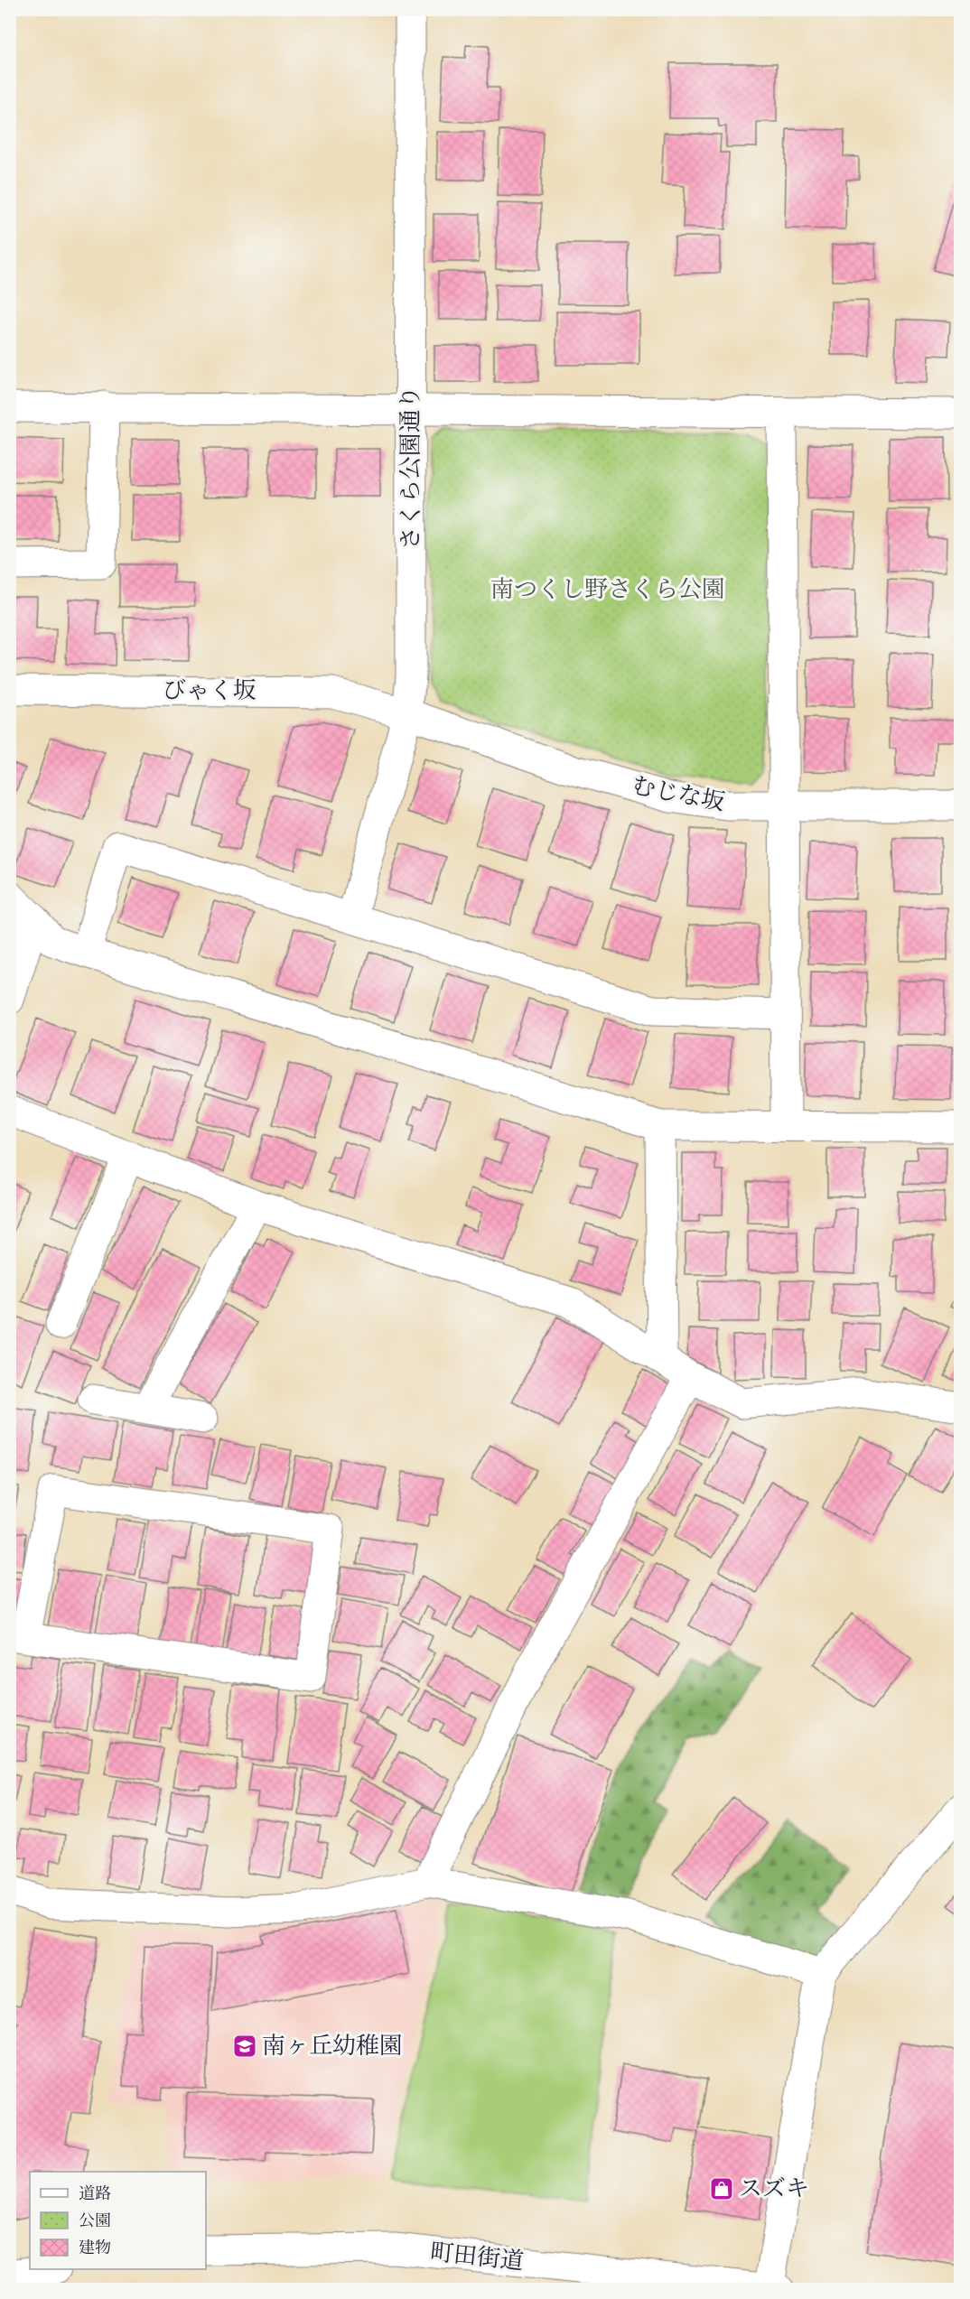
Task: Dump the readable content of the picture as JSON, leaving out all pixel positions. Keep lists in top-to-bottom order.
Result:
{
  "streets": {
    "street": [
      "さくら公園通り",
      "びゃく坂",
      "むじな坂",
      "町田街道"
    ]
  },
  "crossings": [
    ["さくら公園通り", "びゃく坂"],
    ["さくら公園通り", "むじな坂"],
    ["びゃく坂", "むじな坂"]
  ],
  "parks": ["南つくし野さくら公園"],
  "places": {
    "school or university": ["南ヶ丘幼稚園"],
    "shop": ["スズキ"]
  },
  "legend": ["道路", "公園", "建物"]
}
